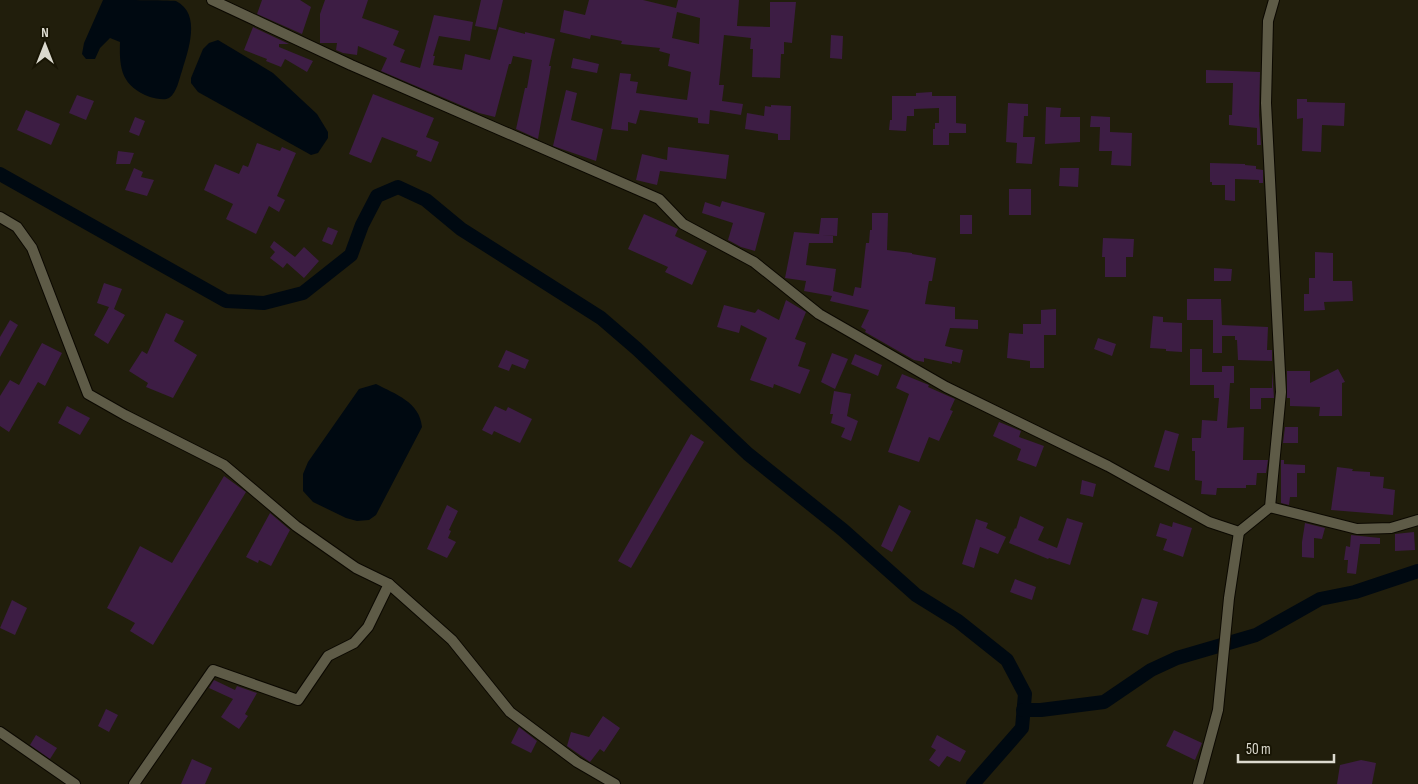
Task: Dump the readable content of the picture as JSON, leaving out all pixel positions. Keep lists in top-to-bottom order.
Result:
{
  "scale_bar": "50 m",
  "north": "top"
}
